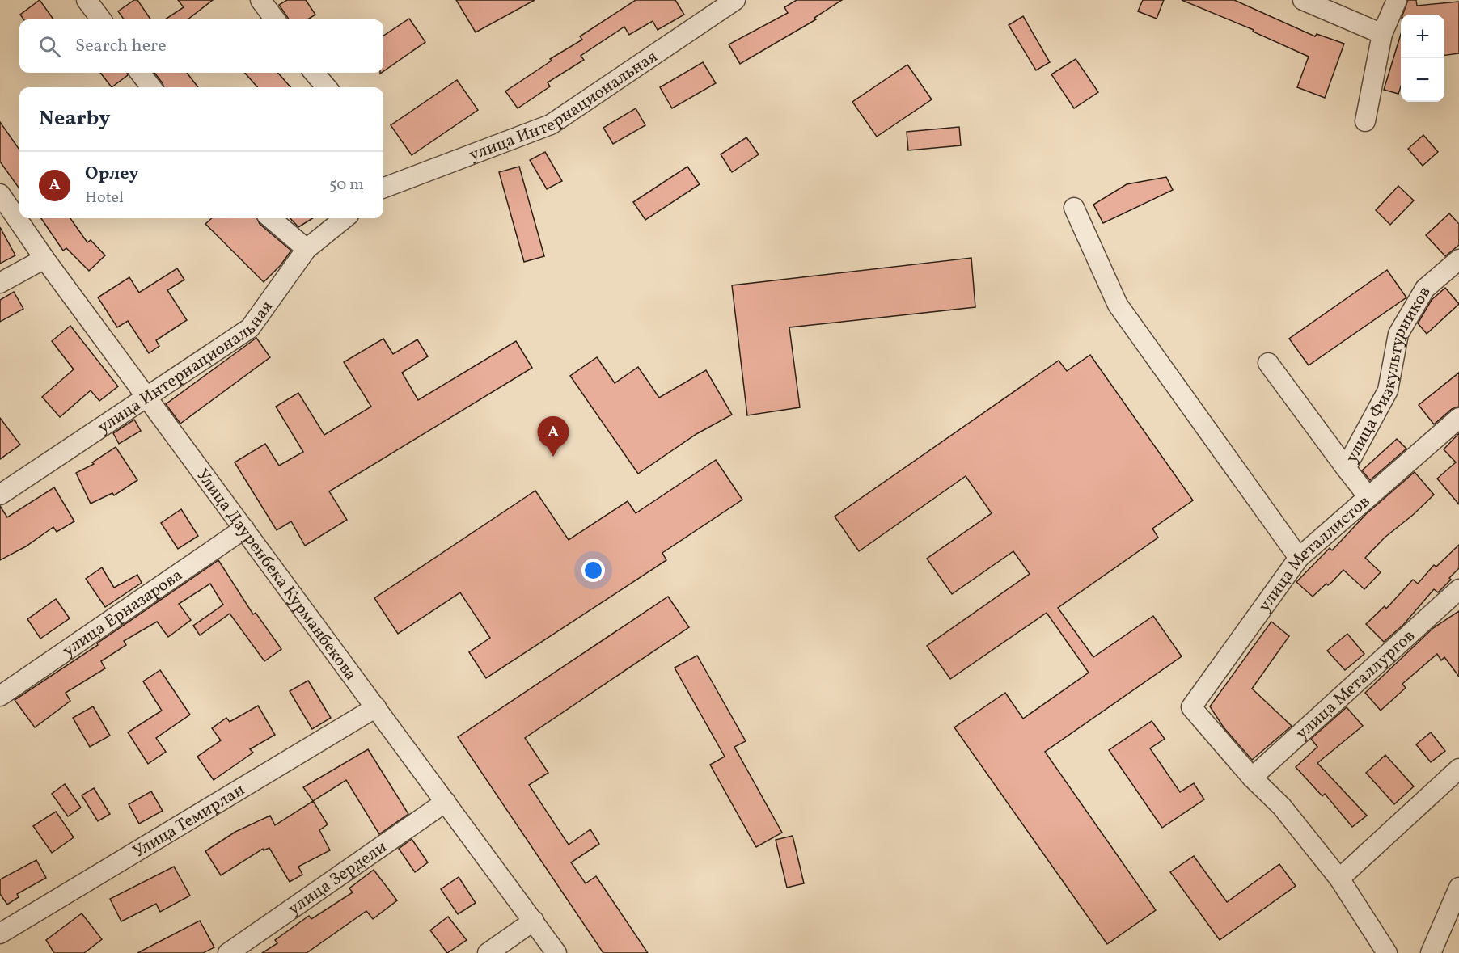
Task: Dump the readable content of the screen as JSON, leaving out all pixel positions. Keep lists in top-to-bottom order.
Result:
{
  "streets": {
    "street": [
      "улица Интернациональная",
      "улица Физкультурников",
      "улица Металлистов",
      "Улица Дауренбека Курманбекова",
      "улица Ерназарова",
      "улица Металлургов",
      "Улица Темирлан",
      "улица Зердели"
    ]
  },
  "crossings": [
    ["улица Интернациональная", "Улица Дауренбека Курманбекова"],
    ["улица Физкультурников", "улица Металлистов"],
    ["улица Металлистов", "улица Металлургов"],
    ["Улица Дауренбека Курманбекова", "улица Ерназарова"],
    ["Улица Дауренбека Курманбекова", "Улица Темирлан"],
    ["Улица Дауренбека Курманбекова", "улица Зердели"]
  ],
  "page": {
    "map_buttons": ["+", "−"],
    "search": "Search here",
    "heading": "Nearby",
    "list": [
      {
        "mark": "A",
        "name": "Орлеу",
        "note": "Hotel",
        "value": "50 m"
      }
    ],
    "pins": "A"
  }
}
